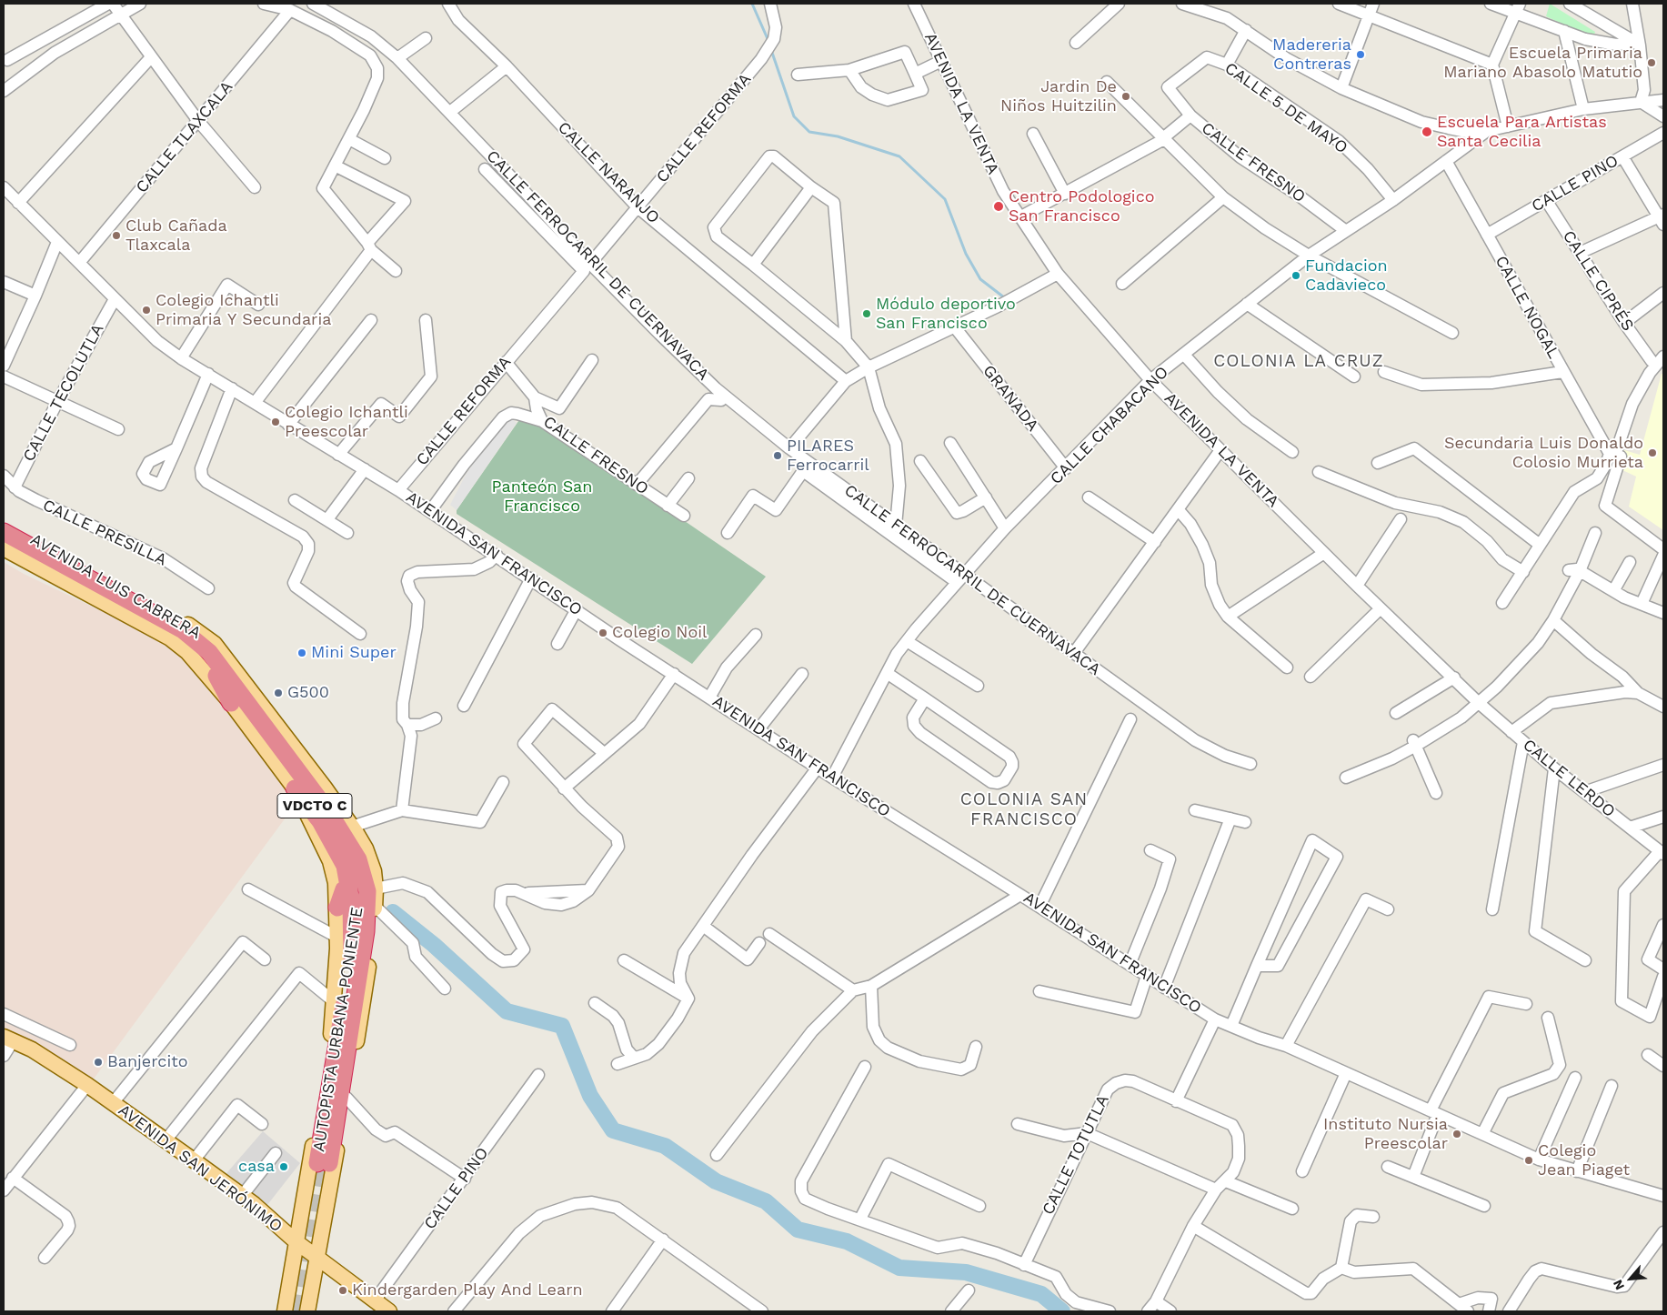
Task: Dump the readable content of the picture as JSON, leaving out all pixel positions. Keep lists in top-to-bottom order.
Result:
{
  "streets": {
    "highway": ["VDCTO C", "AUTOPISTA URBANA PONIENTE"],
    "main road": ["AVENIDA LUIS CABRERA", "AVENIDA SAN JERÓNIMO"],
    "street": [
      "AVENIDA LA VENTA",
      "CALLE 5 DE MAYO",
      "CALLE REFORMA",
      "CALLE TLAXCALA",
      "CALLE FRESNO",
      "CALLE NARANJO",
      "CALLE PINO",
      "CALLE FERROCARRIL DE CUERNAVACA",
      "CALLE CIPRÉS",
      "CALLE NOGAL",
      "CALLE TECOLUTLA",
      "GRANADA",
      "CALLE CHABACANO",
      "CALLE PRESILLA",
      "AVENIDA SAN FRANCISCO",
      "CALLE LERDO",
      "CALLE TOTUTLA"
    ]
  },
  "crossings": [
    ["AVENIDA LA VENTA", "CALLE CHABACANO"],
    ["AVENIDA LA VENTA", "CALLE LERDO"],
    ["CALLE 5 DE MAYO", "CALLE FRESNO"],
    ["CALLE 5 DE MAYO", "CALLE CHABACANO"],
    ["CALLE REFORMA", "CALLE FRESNO"],
    ["CALLE REFORMA", "CALLE NARANJO"],
    ["CALLE REFORMA", "CALLE FERROCARRIL DE CUERNAVACA"],
    ["CALLE REFORMA", "AVENIDA SAN FRANCISCO"],
    ["CALLE TLAXCALA", "AVENIDA SAN FRANCISCO"],
    ["CALLE FRESNO", "CALLE FERROCARRIL DE CUERNAVACA"],
    ["CALLE FRESNO", "CALLE CHABACANO"],
    ["CALLE PINO", "CALLE CIPRÉS"],
    ["CALLE PINO", "CALLE NOGAL"],
    ["CALLE PINO", "AVENIDA SAN JERÓNIMO"],
    ["CALLE FERROCARRIL DE CUERNAVACA", "CALLE CHABACANO"],
    ["CALLE NOGAL", "CALLE CHABACANO"],
    ["CALLE TECOLUTLA", "CALLE PRESILLA"],
    ["CALLE TECOLUTLA", "AVENIDA SAN FRANCISCO"],
    ["GRANADA", "CALLE CHABACANO"],
    ["CALLE CHABACANO", "AVENIDA SAN FRANCISCO"],
    ["AVENIDA LUIS CABRERA", "AVENIDA SAN JERÓNIMO"]
  ],
  "districts": ["COLONIA LA CRUZ", "COLONIA SAN FRANCISCO"],
  "parks": ["Panteón San Francisco"],
  "places": [
    "Madereria Contreras",
    "Escuela Primaria Mariano Abasolo Matutio",
    "Jardin De Niños Huitzilin",
    "Escuela Para Artistas Santa Cecilia",
    "Centro Podologico San Francisco",
    "Club Cañada Tlaxcala",
    "Fundacion Cadavieco",
    "Colegio Ichantli Primaria Y Secundaria",
    "Módulo deportivo San Francisco",
    "Colegio Ichantli Preescolar",
    "Secundaria Luis Donaldo Colosio Murrieta",
    "PILARES Ferrocarril",
    "Colegio Noil",
    "Mini Super",
    "G500",
    "Banjercito",
    "Instituto Nursia Preescolar",
    "Colegio Jean Piaget",
    "casa",
    "Kindergarden Play And Learn"
  ],
  "north": "bottom left"
}
